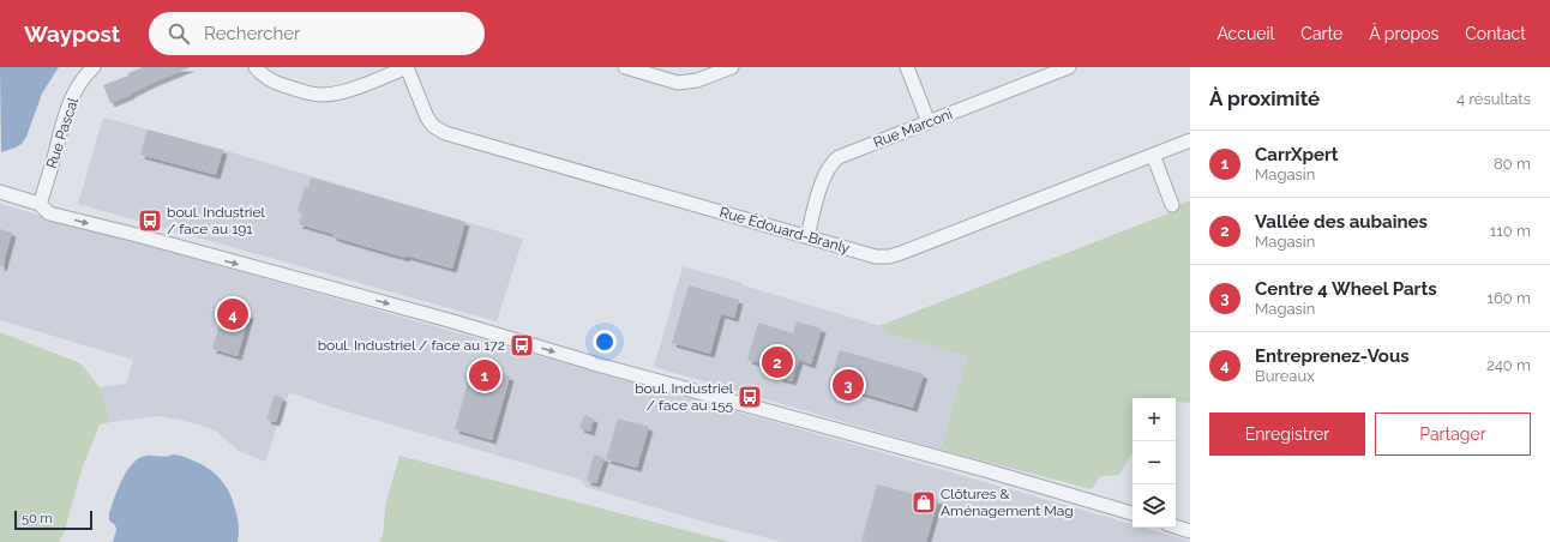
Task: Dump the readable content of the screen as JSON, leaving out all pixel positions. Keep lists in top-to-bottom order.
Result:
{
  "streets": {
    "street": ["Rue Marconi", "Rue Pascal", "Rue Édouard-Branly"]
  },
  "crossings": [
    ["Rue Marconi", "Rue Édouard-Branly"]
  ],
  "places": {
    "bus stop": ["boul. Industriel / face au 191", "boul. Industriel / face au 172", "boul. Industriel / face au 155"],
    "shop": ["Clôtures & Aménagement Mag"]
  },
  "scale_bar": "50 m",
  "page": {
    "header": "Waypost",
    "search": "Rechercher",
    "nav": [
      "Accueil",
      "Carte",
      "À propos",
      "Contact"
    ],
    "heading": ["À proximité", "4 résultats"],
    "list": [
      {
        "mark": "1",
        "name": "CarrXpert",
        "note": "Magasin",
        "value": "80 m"
      },
      {
        "mark": "2",
        "name": "Vallée des aubaines",
        "note": "Magasin",
        "value": "110 m"
      },
      {
        "mark": "3",
        "name": "Centre 4 Wheel Parts",
        "note": "Magasin",
        "value": "160 m"
      },
      {
        "mark": "4",
        "name": "Entreprenez-Vous",
        "note": "Bureaux",
        "value": "240 m"
      }
    ],
    "pins": [
      "4",
      "2",
      "1",
      "3"
    ],
    "map_buttons": ["+", "−"],
    "buttons": ["Enregistrer", "Partager"],
    "scale": "50 m"
  }
}
